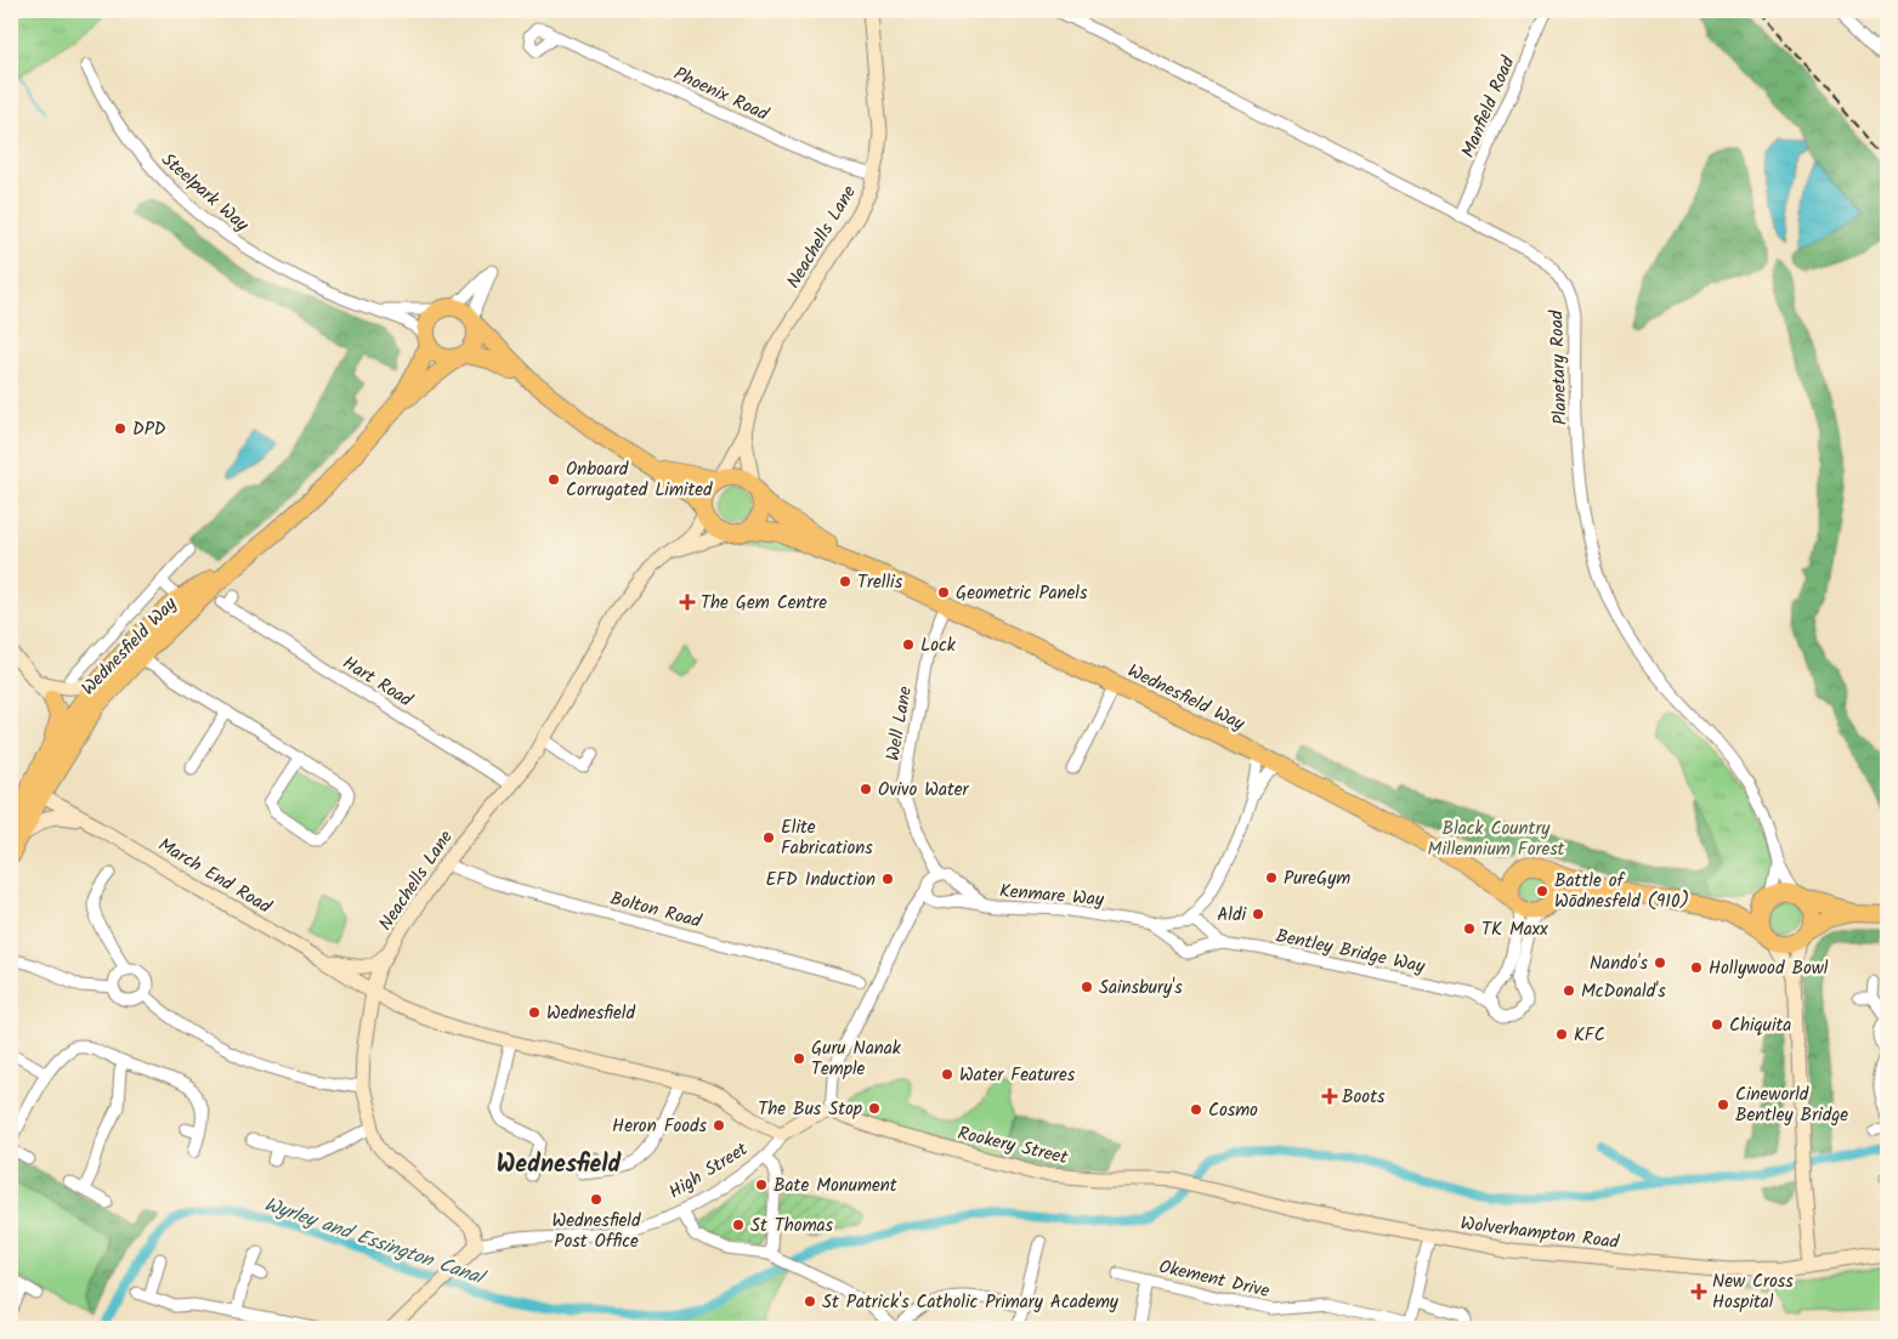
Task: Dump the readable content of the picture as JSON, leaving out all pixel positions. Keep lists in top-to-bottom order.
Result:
{
  "streets": {
    "main road": ["Wednesfield Way"],
    "street": [
      "Phoenix Road",
      "Manfield Road",
      "Steelpark Way",
      "Neachells Lane",
      "Planetary Road",
      "Hart Road",
      "Well Lane",
      "March End Road",
      "Kenmare Way",
      "Bolton Road",
      "Bentley Bridge Way",
      "Rookery Street",
      "High Street",
      "Wolverhampton Road",
      "Okement Drive"
    ]
  },
  "crossings": [
    ["Phoenix Road", "Neachells Lane"],
    ["Manfield Road", "Planetary Road"],
    ["Steelpark Way", "Wednesfield Way"],
    ["Neachells Lane", "Wednesfield Way"],
    ["Neachells Lane", "Hart Road"],
    ["Neachells Lane", "March End Road"],
    ["Neachells Lane", "Bolton Road"],
    ["Neachells Lane", "High Street"],
    ["Wednesfield Way", "Well Lane"],
    ["Well Lane", "Kenmare Way"],
    ["March End Road", "High Street"],
    ["Rookery Street", "High Street"],
    ["Rookery Street", "Wolverhampton Road"]
  ],
  "districts": ["Wednesfield"],
  "water": ["Wyrley and Essington Canal"],
  "parks": ["Black Country Millennium Forest"],
  "places": {
    "other": [
      "DPD",
      "Onboard Corrugated Limited",
      "Trellis",
      "Geometric Panels",
      "Lock",
      "Ovivo Water",
      "Elite Fabrications",
      "PureGym",
      "EFD Induction",
      "Battle of Wōdnesfeld (910)",
      "Aldi",
      "TK Maxx",
      "Nando's",
      "Hollywood Bowl",
      "Sainsbury's",
      "McDonald's",
      "Wednesfield",
      "Chiquita",
      "KFC",
      "Guru Nanak Temple",
      "Water Features",
      "Cineworld Bentley Bridge",
      "The Bus Stop",
      "Cosmo",
      "Heron Foods",
      "Bate Monument",
      "Wednesfield Post Office",
      "St Thomas",
      "St Patrick's Catholic Primary Academy"
    ],
    "health": ["The Gem Centre", "Boots", "New Cross Hospital"]
  }
}
